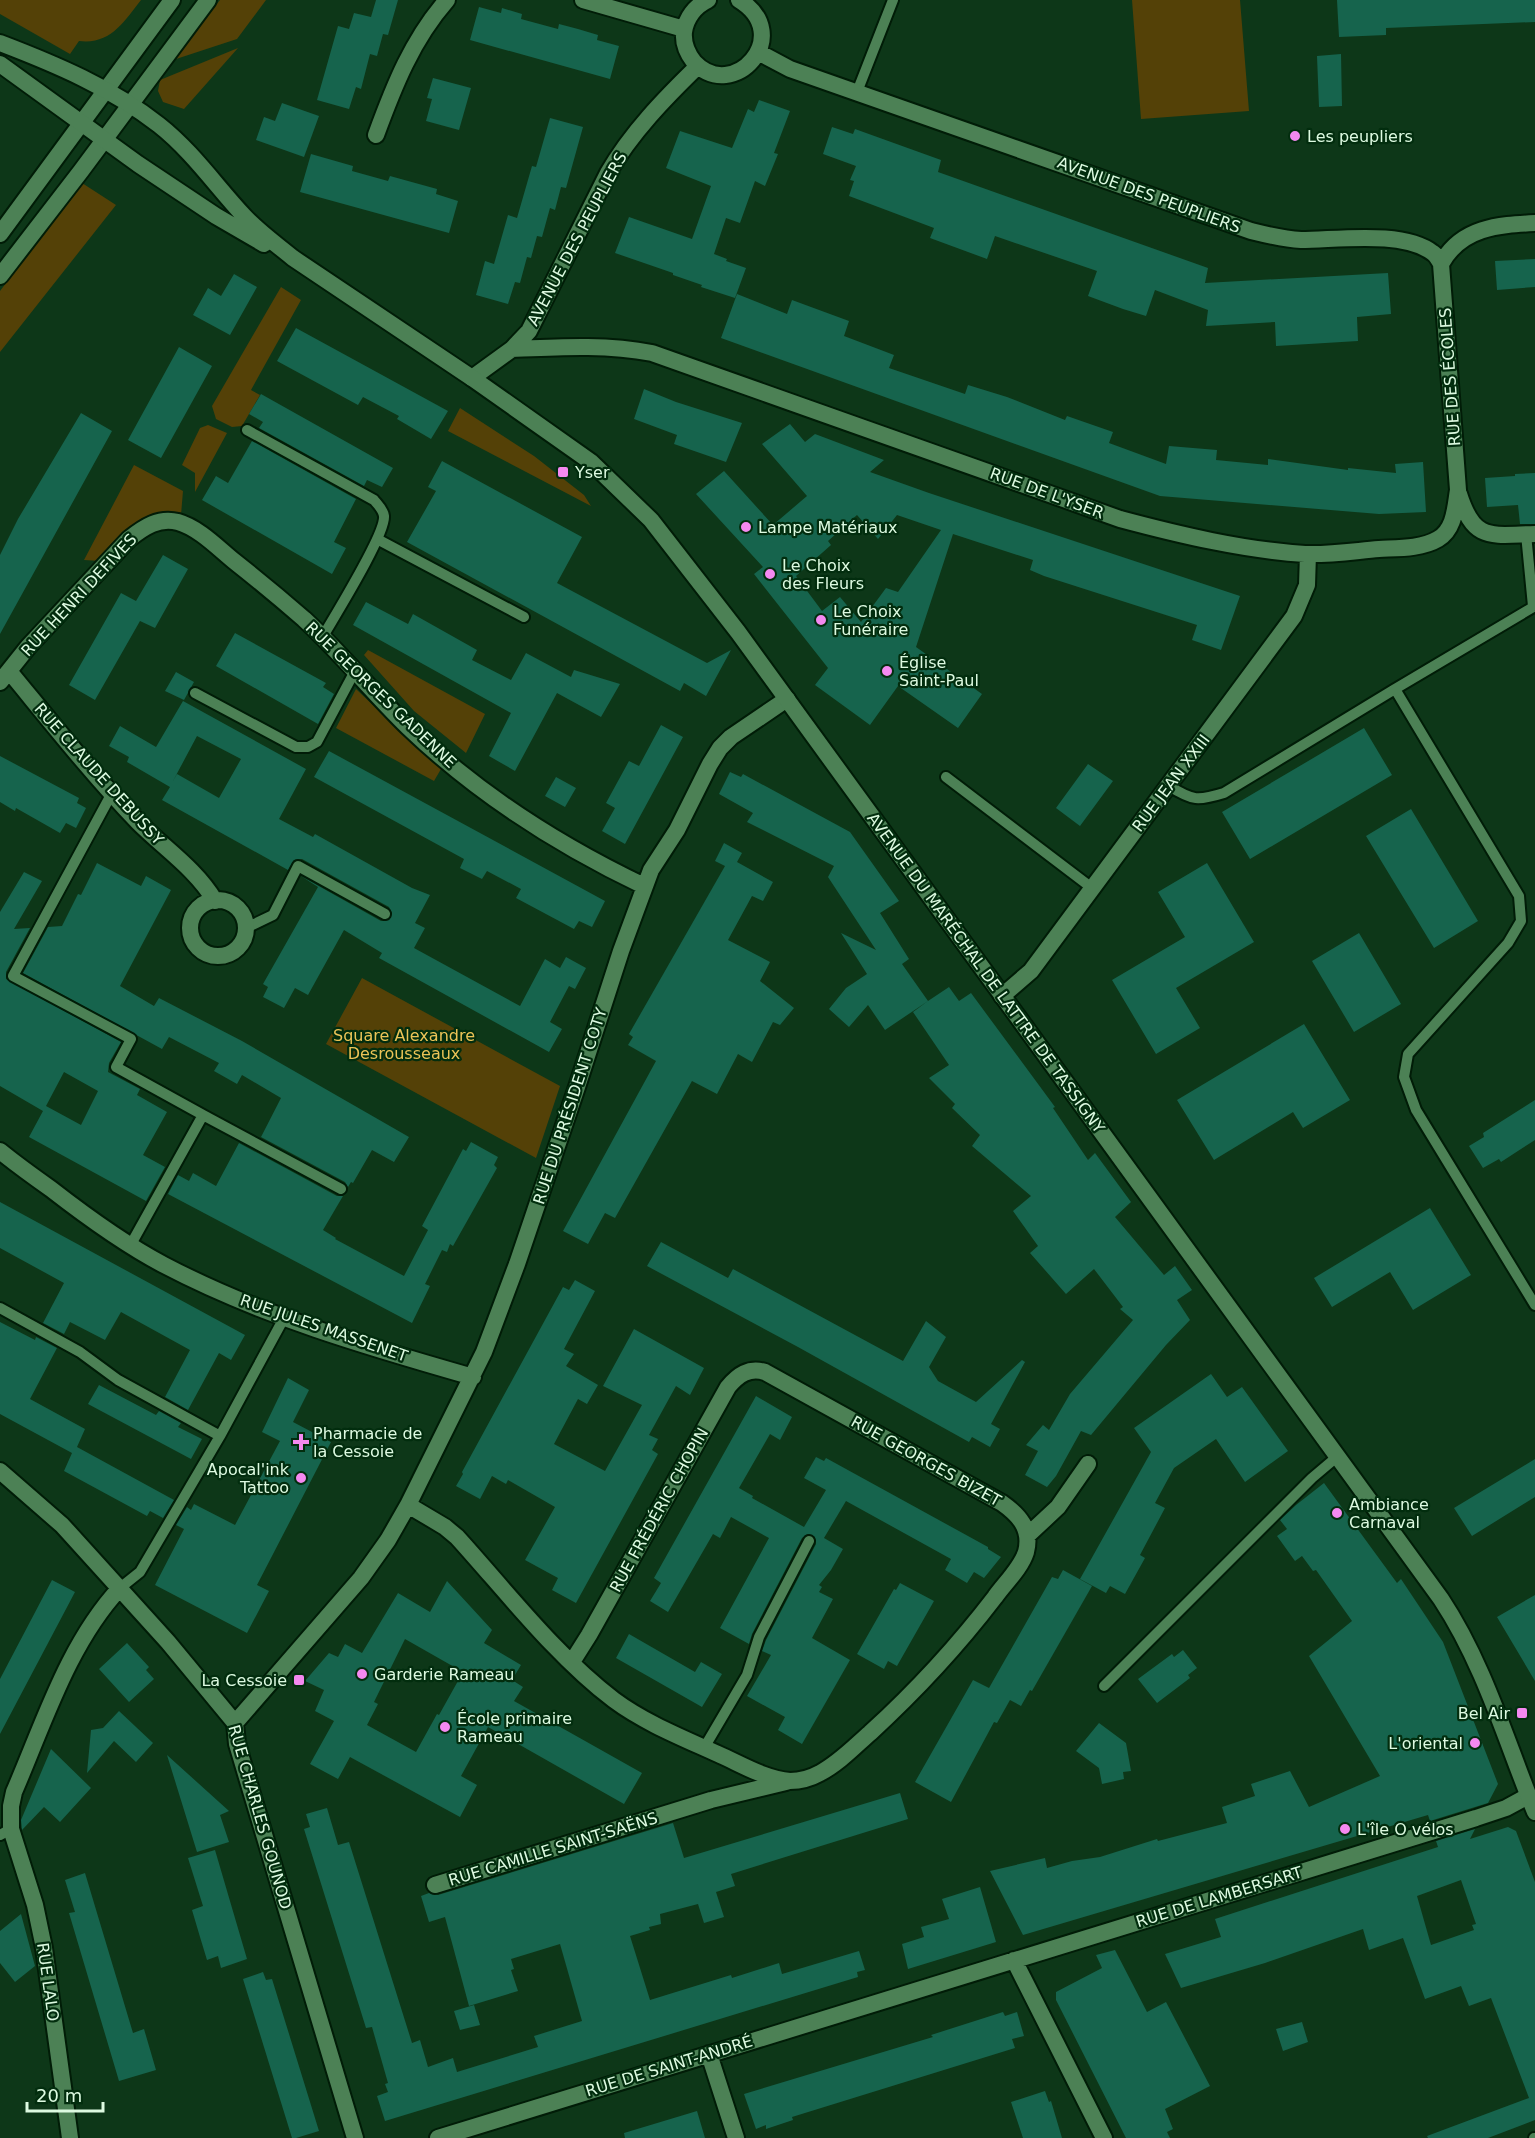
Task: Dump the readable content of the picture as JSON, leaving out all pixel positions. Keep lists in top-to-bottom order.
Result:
{
  "streets": {
    "street": [
      "AVENUE DES PEUPLIERS",
      "RUE DES ÉCOLES",
      "RUE DE L'YSER",
      "RUE HENRI DEFIVES",
      "RUE GEORGES GADENNE",
      "RUE CLAUDE DEBUSSY",
      "RUE JEAN XXIII",
      "AVENUE DU MARÉCHAL DE LATTRE DE TASSIGNY",
      "RUE DU PRÉSIDENT COTY",
      "RUE JULES MASSENET",
      "RUE GEORGES BIZET",
      "RUE FRÉDÉRIC CHOPIN",
      "RUE CHARLES GOUNOD",
      "RUE CAMILLE SAINT-SAËNS",
      "RUE DE LAMBERSART",
      "RUE LALO",
      "RUE DE SAINT-ANDRÉ"
    ]
  },
  "crossings": [
    ["AVENUE DES PEUPLIERS", "RUE DES ÉCOLES"],
    ["AVENUE DES PEUPLIERS", "RUE DE L'YSER"],
    ["AVENUE DES PEUPLIERS", "AVENUE DU MARÉCHAL DE LATTRE DE TASSIGNY"],
    ["RUE DES ÉCOLES", "RUE DE L'YSER"],
    ["RUE DE L'YSER", "RUE JEAN XXIII"],
    ["RUE HENRI DEFIVES", "RUE GEORGES GADENNE"],
    ["RUE HENRI DEFIVES", "RUE CLAUDE DEBUSSY"],
    ["RUE GEORGES GADENNE", "RUE DU PRÉSIDENT COTY"],
    ["RUE JEAN XXIII", "AVENUE DU MARÉCHAL DE LATTRE DE TASSIGNY"],
    ["AVENUE DU MARÉCHAL DE LATTRE DE TASSIGNY", "RUE DU PRÉSIDENT COTY"],
    ["AVENUE DU MARÉCHAL DE LATTRE DE TASSIGNY", "RUE DE LAMBERSART"],
    ["RUE DU PRÉSIDENT COTY", "RUE JULES MASSENET"],
    ["RUE DU PRÉSIDENT COTY", "RUE CHARLES GOUNOD"],
    ["RUE GEORGES BIZET", "RUE FRÉDÉRIC CHOPIN"],
    ["RUE CHARLES GOUNOD", "RUE LALO"],
    ["RUE DE LAMBERSART", "RUE DE SAINT-ANDRÉ"]
  ],
  "parks": ["Square Alexandre Desrousseaux"],
  "places": {
    "other": [
      "Les peupliers",
      "Lampe Matériaux",
      "Le Choix des Fleurs",
      "Le Choix Funéraire",
      "Église Saint-Paul",
      "Apocal'ink Tattoo",
      "Ambiance Carnaval",
      "Garderie Rameau",
      "École primaire Rameau",
      "L'oriental",
      "L'île O vélos"
    ],
    "transit": ["Yser", "La Cessoie", "Bel Air"],
    "health": ["Pharmacie de la Cessoie"]
  },
  "scale_bar": "20 m"
}
